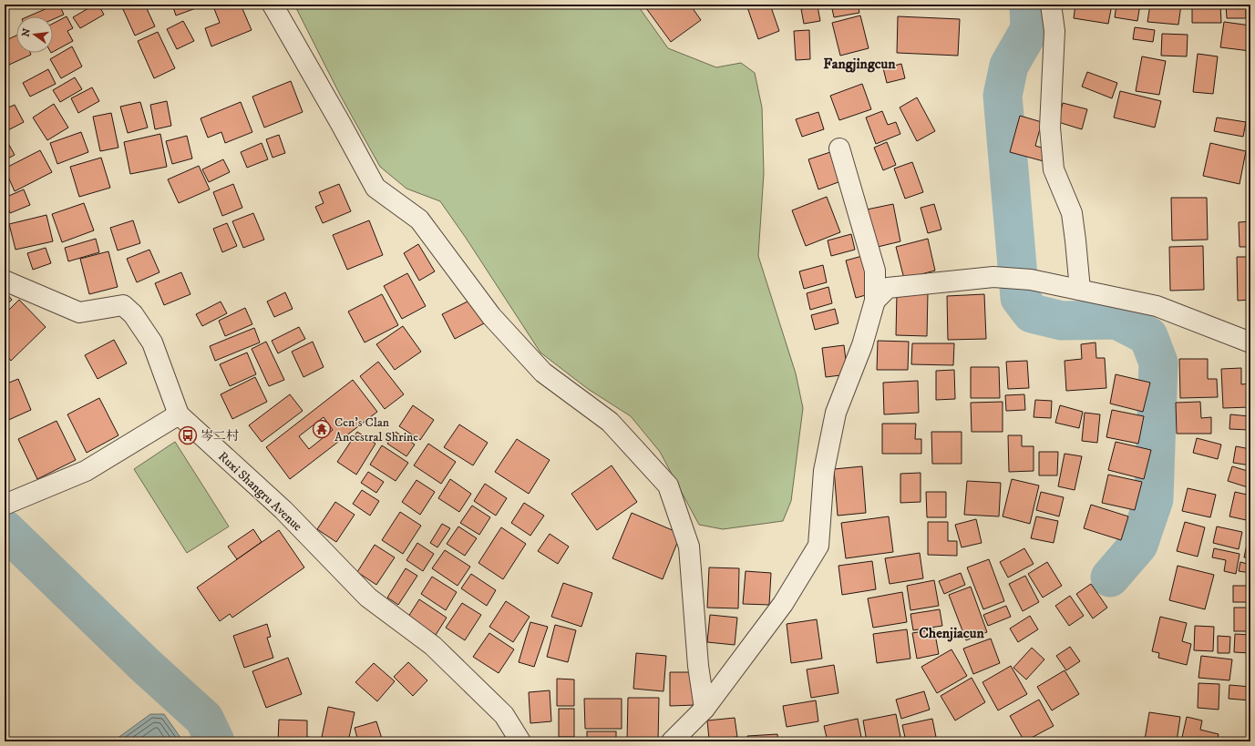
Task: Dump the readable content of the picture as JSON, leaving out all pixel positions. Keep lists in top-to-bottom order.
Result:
{
  "streets": {
    "street": ["Ruxi Shangru Avenue"]
  },
  "districts": ["Fangjingcun", "Chenjiacun"],
  "places": {
    "temple": ["Cen's Clan Ancestral Shrine"],
    "bus stop": ["岑二村"]
  },
  "north": "left"
}
